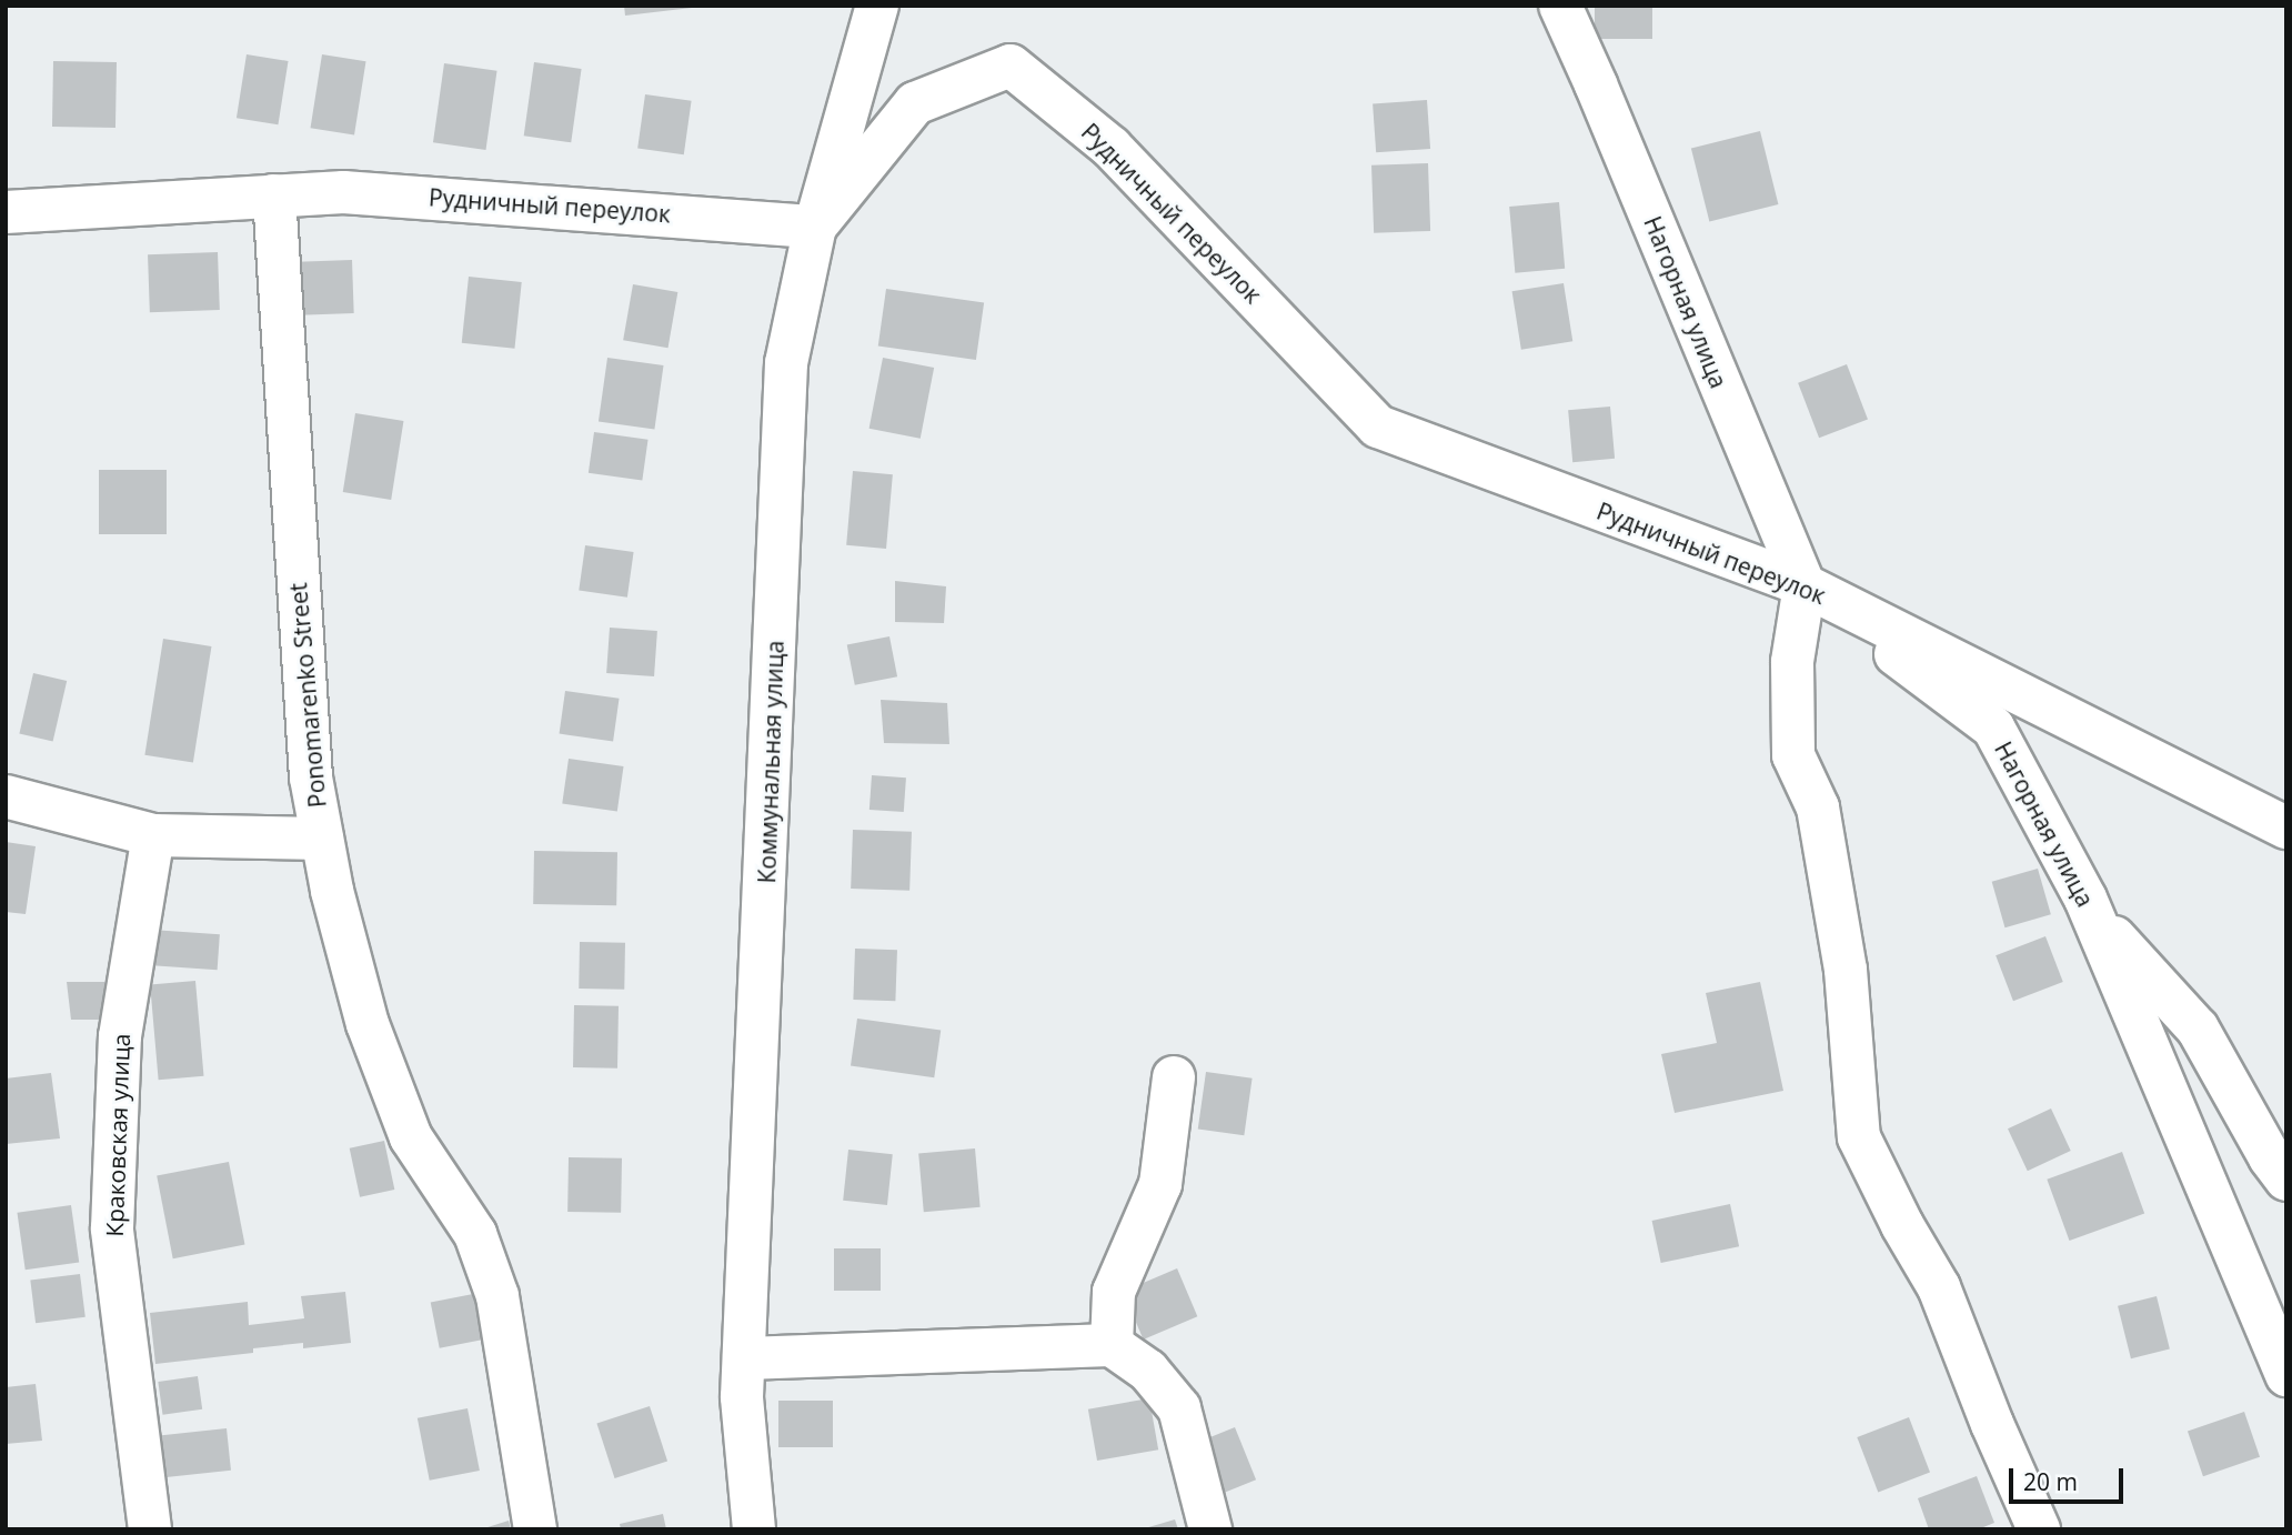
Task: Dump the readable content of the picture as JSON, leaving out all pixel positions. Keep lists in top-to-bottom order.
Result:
{
  "streets": {
    "street": [
      "Рудничный переулок",
      "Нагорная улица",
      "Ponomarenko Street",
      "Коммунальная улица",
      "Краковская улица"
    ]
  },
  "crossings": [
    ["Рудничный переулок", "Нагорная улица"],
    ["Рудничный переулок", "Ponomarenko Street"],
    ["Рудничный переулок", "Коммунальная улица"]
  ],
  "scale_bar": "20 m"
}
